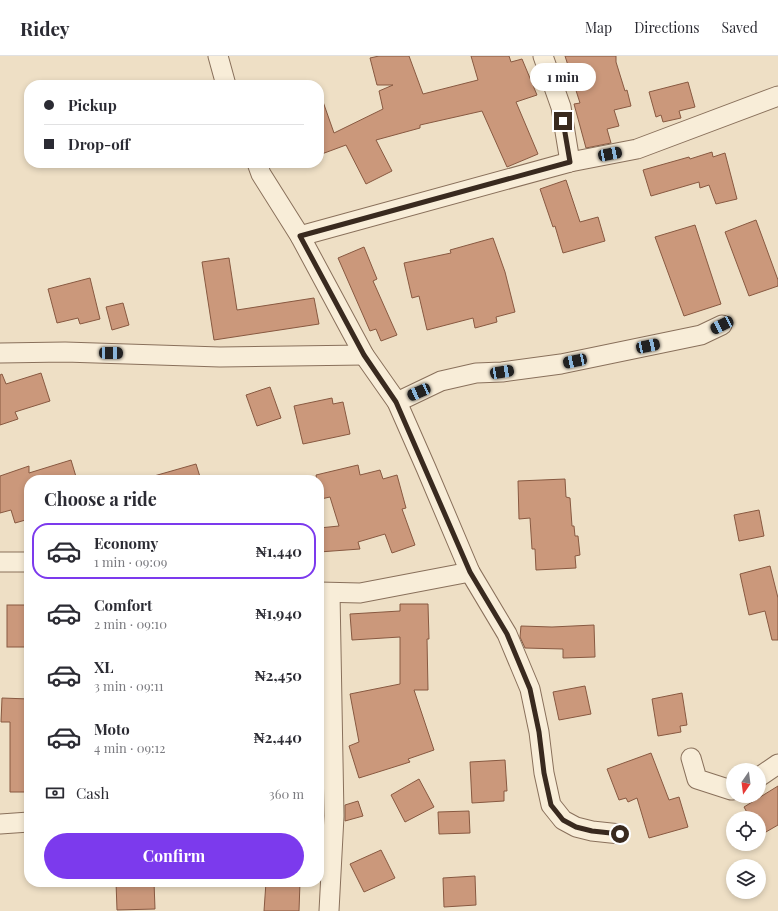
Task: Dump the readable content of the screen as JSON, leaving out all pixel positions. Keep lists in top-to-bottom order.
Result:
{
  "north": "bottom",
  "page": {
    "header": "Ridey",
    "nav": ["Map", "Directions", "Saved"],
    "bubble": "1 min",
    "banner": ["Pickup", "Drop-off"],
    "heading": "Choose a ride",
    "list": [
      {
        "name": "Economy",
        "note": "1 min · 09:09",
        "value": "₦1,440"
      },
      {
        "name": "Comfort",
        "note": "2 min · 09:10",
        "value": "₦1,940"
      },
      {
        "name": "XL",
        "note": "3 min · 09:11",
        "value": "₦2,450"
      },
      {
        "name": "Moto",
        "note": "4 min · 09:12",
        "value": "₦2,440"
      }
    ],
    "pay": ["Cash", "360 m"],
    "buttons": "Confirm"
  }
}
